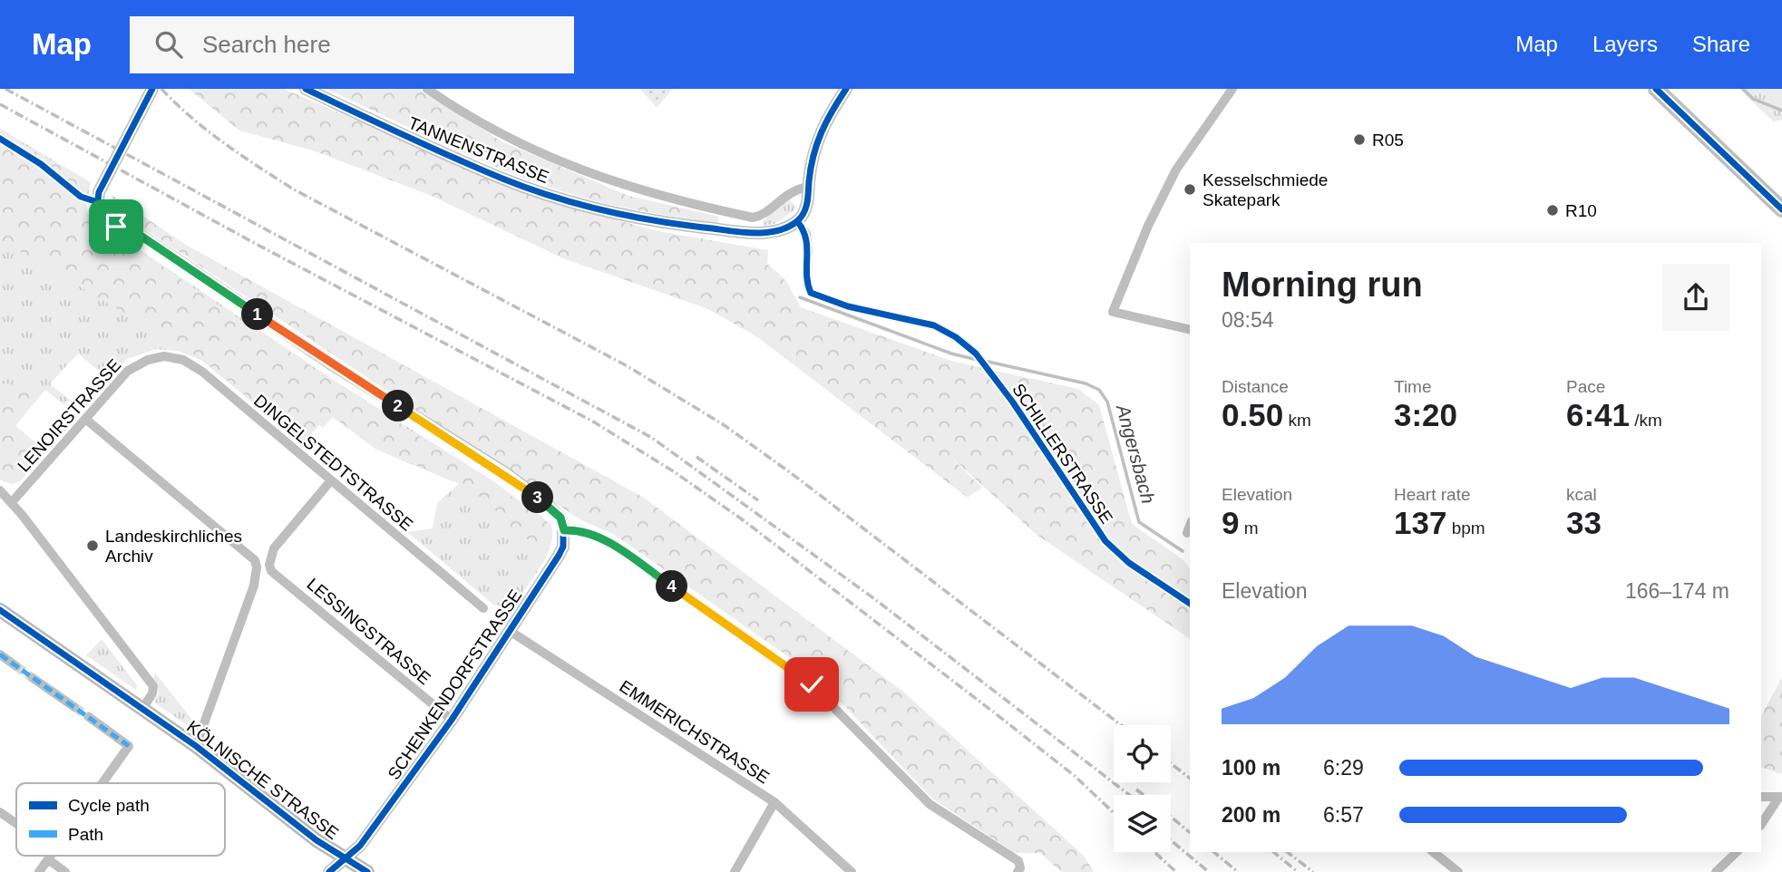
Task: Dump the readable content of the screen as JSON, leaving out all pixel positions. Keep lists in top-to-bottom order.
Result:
{
  "streets": {
    "main road": ["KÖLNISCHE STRASSE"],
    "street": [
      "TANNENSTRASSE",
      "LENOIRSTRASSE",
      "SCHILLERSTRASSE",
      "DINGELSTEDTSTRASSE",
      "LESSINGSTRASSE",
      "SCHENKENDORFSTRASSE",
      "EMMERICHSTRASSE"
    ]
  },
  "crossings": [
    ["LENOIRSTRASSE", "DINGELSTEDTSTRASSE"],
    ["DINGELSTEDTSTRASSE", "LESSINGSTRASSE"],
    ["LESSINGSTRASSE", "SCHENKENDORFSTRASSE"],
    ["SCHENKENDORFSTRASSE", "EMMERICHSTRASSE"],
    ["SCHENKENDORFSTRASSE", "KÖLNISCHE STRASSE"]
  ],
  "water": ["Angersbach"],
  "places": [
    "R05",
    "Kesselschmiede Skatepark",
    "R10",
    "Landeskirchliches Archiv"
  ],
  "legend": ["Cycle path", "Path"],
  "page": {
    "header": "Map",
    "search": "Search here",
    "nav": ["Map", "Layers", "Share"],
    "heading": ["Morning run", "08:54"],
    "pins": [
      "1",
      "2",
      "3",
      "4"
    ],
    "stats": [
      ["Distance", "0.50 km"],
      ["Time", "3:20"],
      ["Pace", "6:41 /km"],
      ["Elevation", "9 m"],
      ["Heart rate", "137 bpm"],
      ["kcal", "33"]
    ],
    "chart": ["Elevation", "166–174 m"],
    "list": [
      {
        "name": "100 m",
        "note": "6:29"
      },
      {
        "name": "200 m",
        "note": "6:57"
      }
    ]
  }
}
